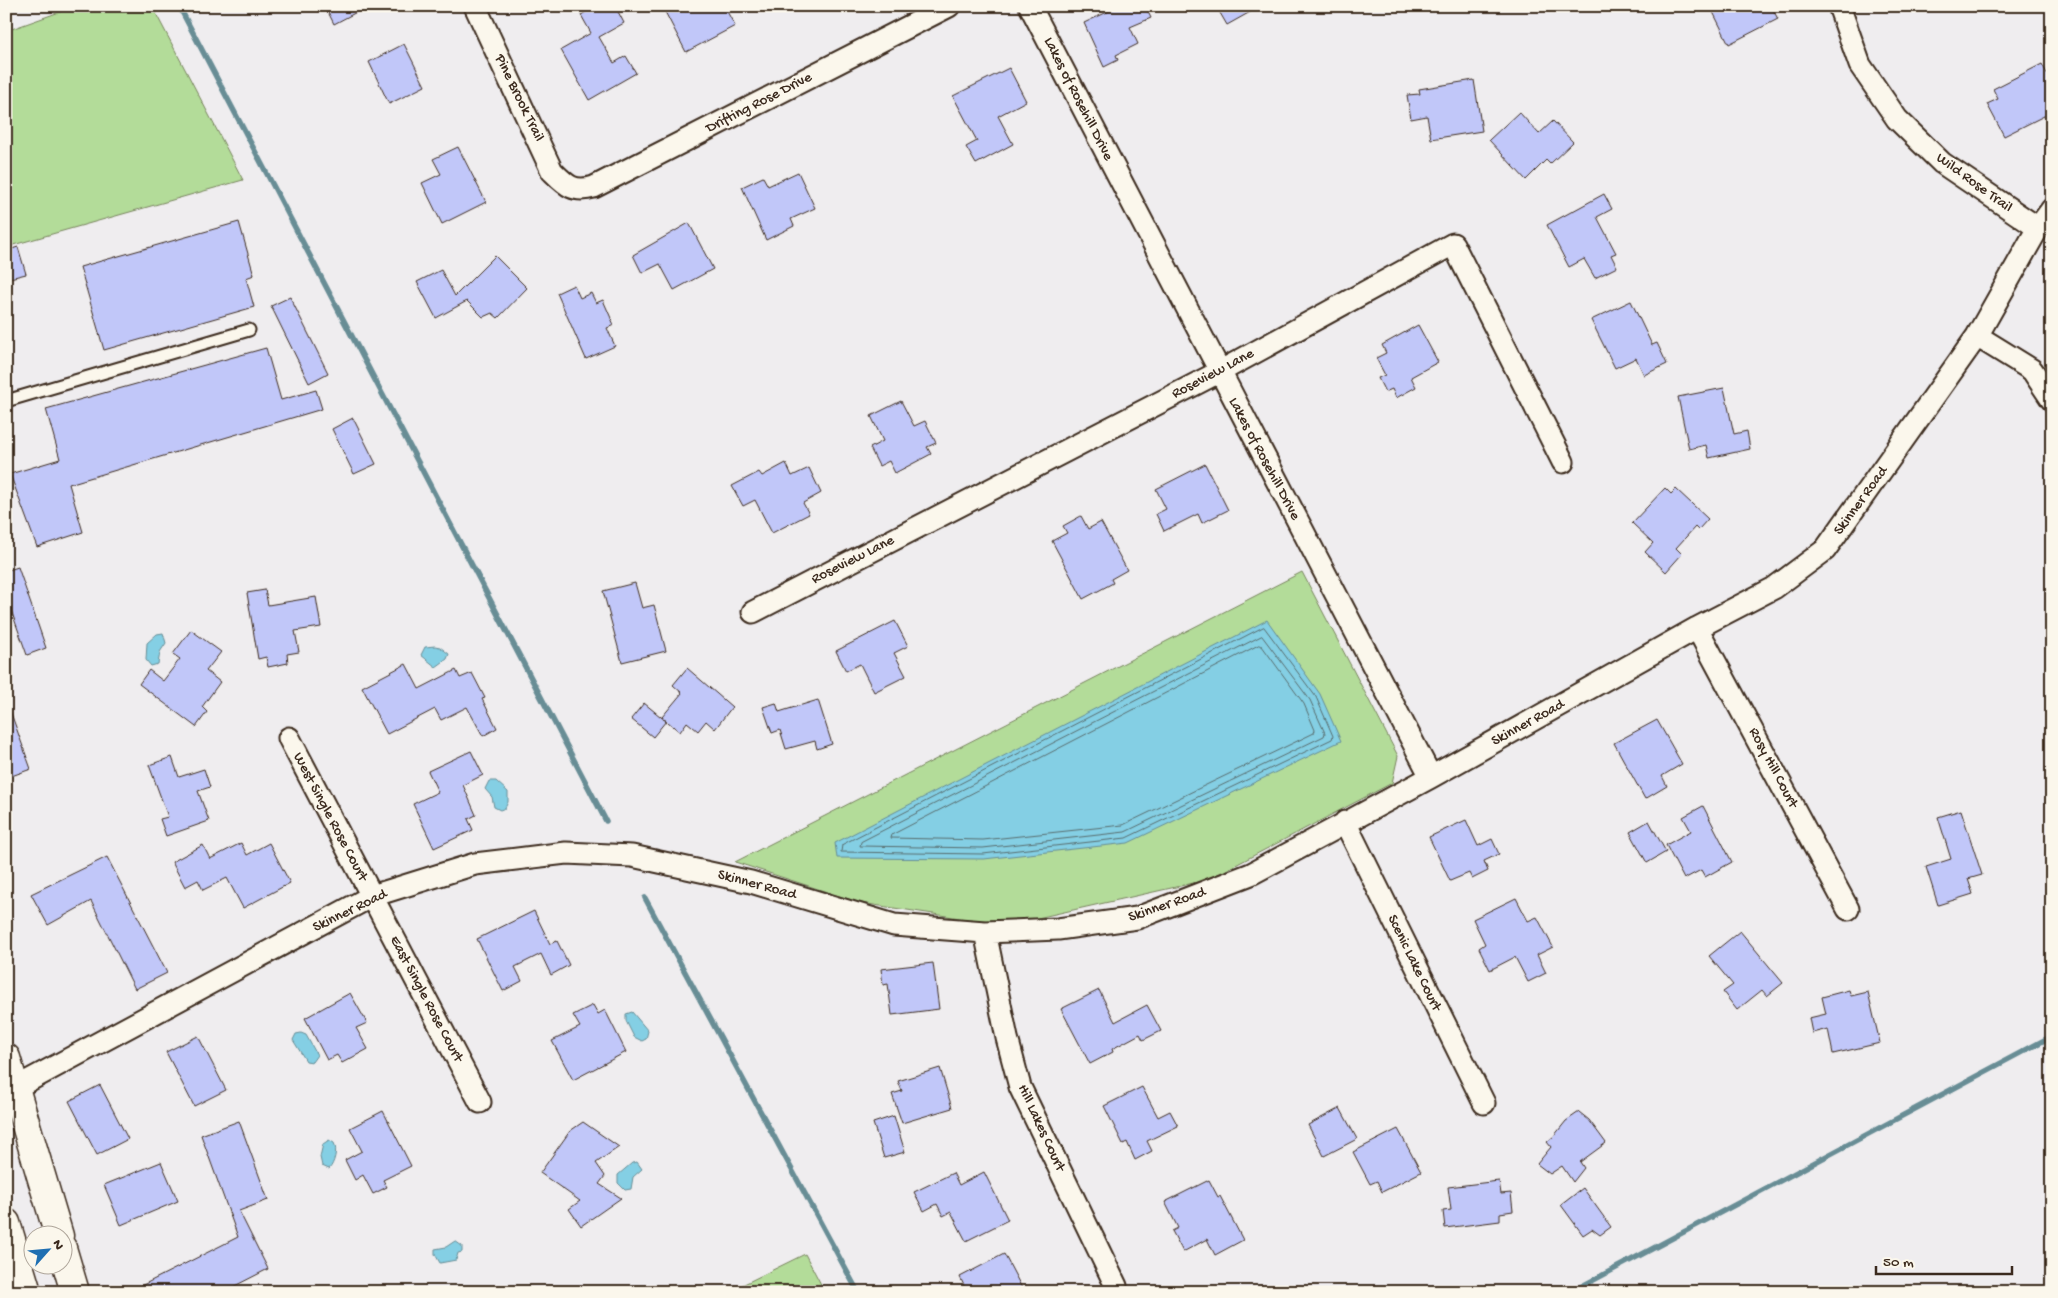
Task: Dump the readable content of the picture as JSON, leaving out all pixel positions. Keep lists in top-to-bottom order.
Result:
{
  "streets": {
    "street": [
      "Pine Brook Trail",
      "Lakes of Rosehill Drive",
      "Drifting Rose Drive",
      "Wild Rose Trail",
      "Roseview Lane",
      "Skinner Road",
      "Rosy Hill Court",
      "West Single Rose Court",
      "Scenic Lake Court",
      "East Single Rose Court",
      "Hill Lakes Court"
    ]
  },
  "crossings": [
    ["Pine Brook Trail", "Drifting Rose Drive"],
    ["Lakes of Rosehill Drive", "Roseview Lane"],
    ["Lakes of Rosehill Drive", "Skinner Road"],
    ["Wild Rose Trail", "Skinner Road"],
    ["Skinner Road", "Rosy Hill Court"],
    ["Skinner Road", "West Single Rose Court"],
    ["Skinner Road", "Scenic Lake Court"],
    ["Skinner Road", "East Single Rose Court"],
    ["Skinner Road", "Hill Lakes Court"],
    ["West Single Rose Court", "East Single Rose Court"]
  ],
  "scale_bar": "50 m",
  "north": "top right"
}
